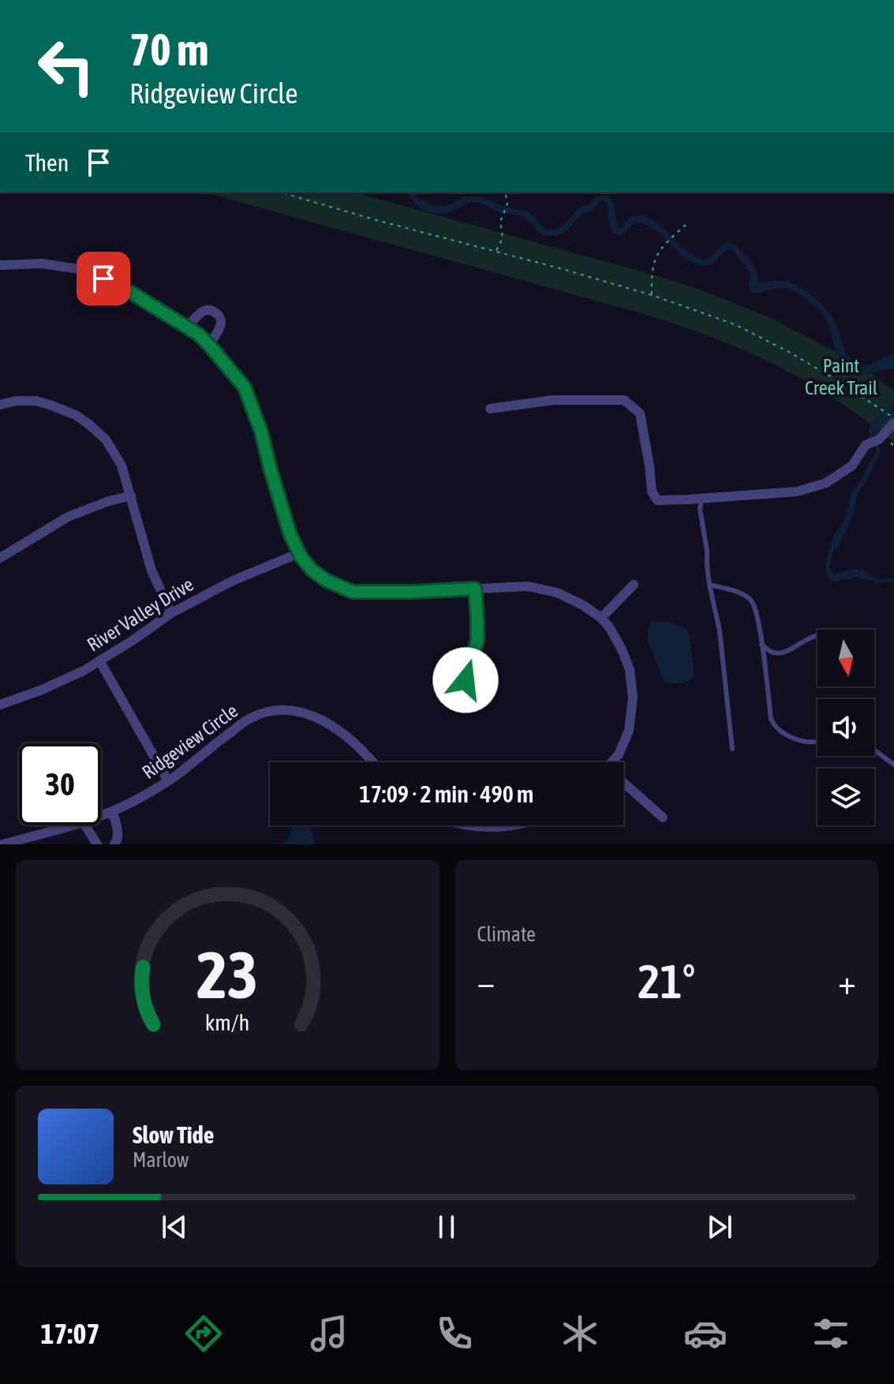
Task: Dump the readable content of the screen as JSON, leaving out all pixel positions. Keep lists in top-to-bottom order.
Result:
{
  "streets": {
    "street": ["River Valley Drive", "Ridgeview Circle"]
  },
  "parks": ["Paint Creek Trail"],
  "north": "bottom",
  "page": {
    "turn": ["70 m", "Ridgeview Circle"],
    "then": "Then",
    "limit": "30",
    "trip": "17:09 · 2 min · 490 m",
    "tile": "Climate",
    "heat": ["−", "21°", "+"],
    "song": ["Slow Tide", "Marlow"],
    "tabs": "17:07",
    "gauge": ["23", "km/h"]
  }
}
